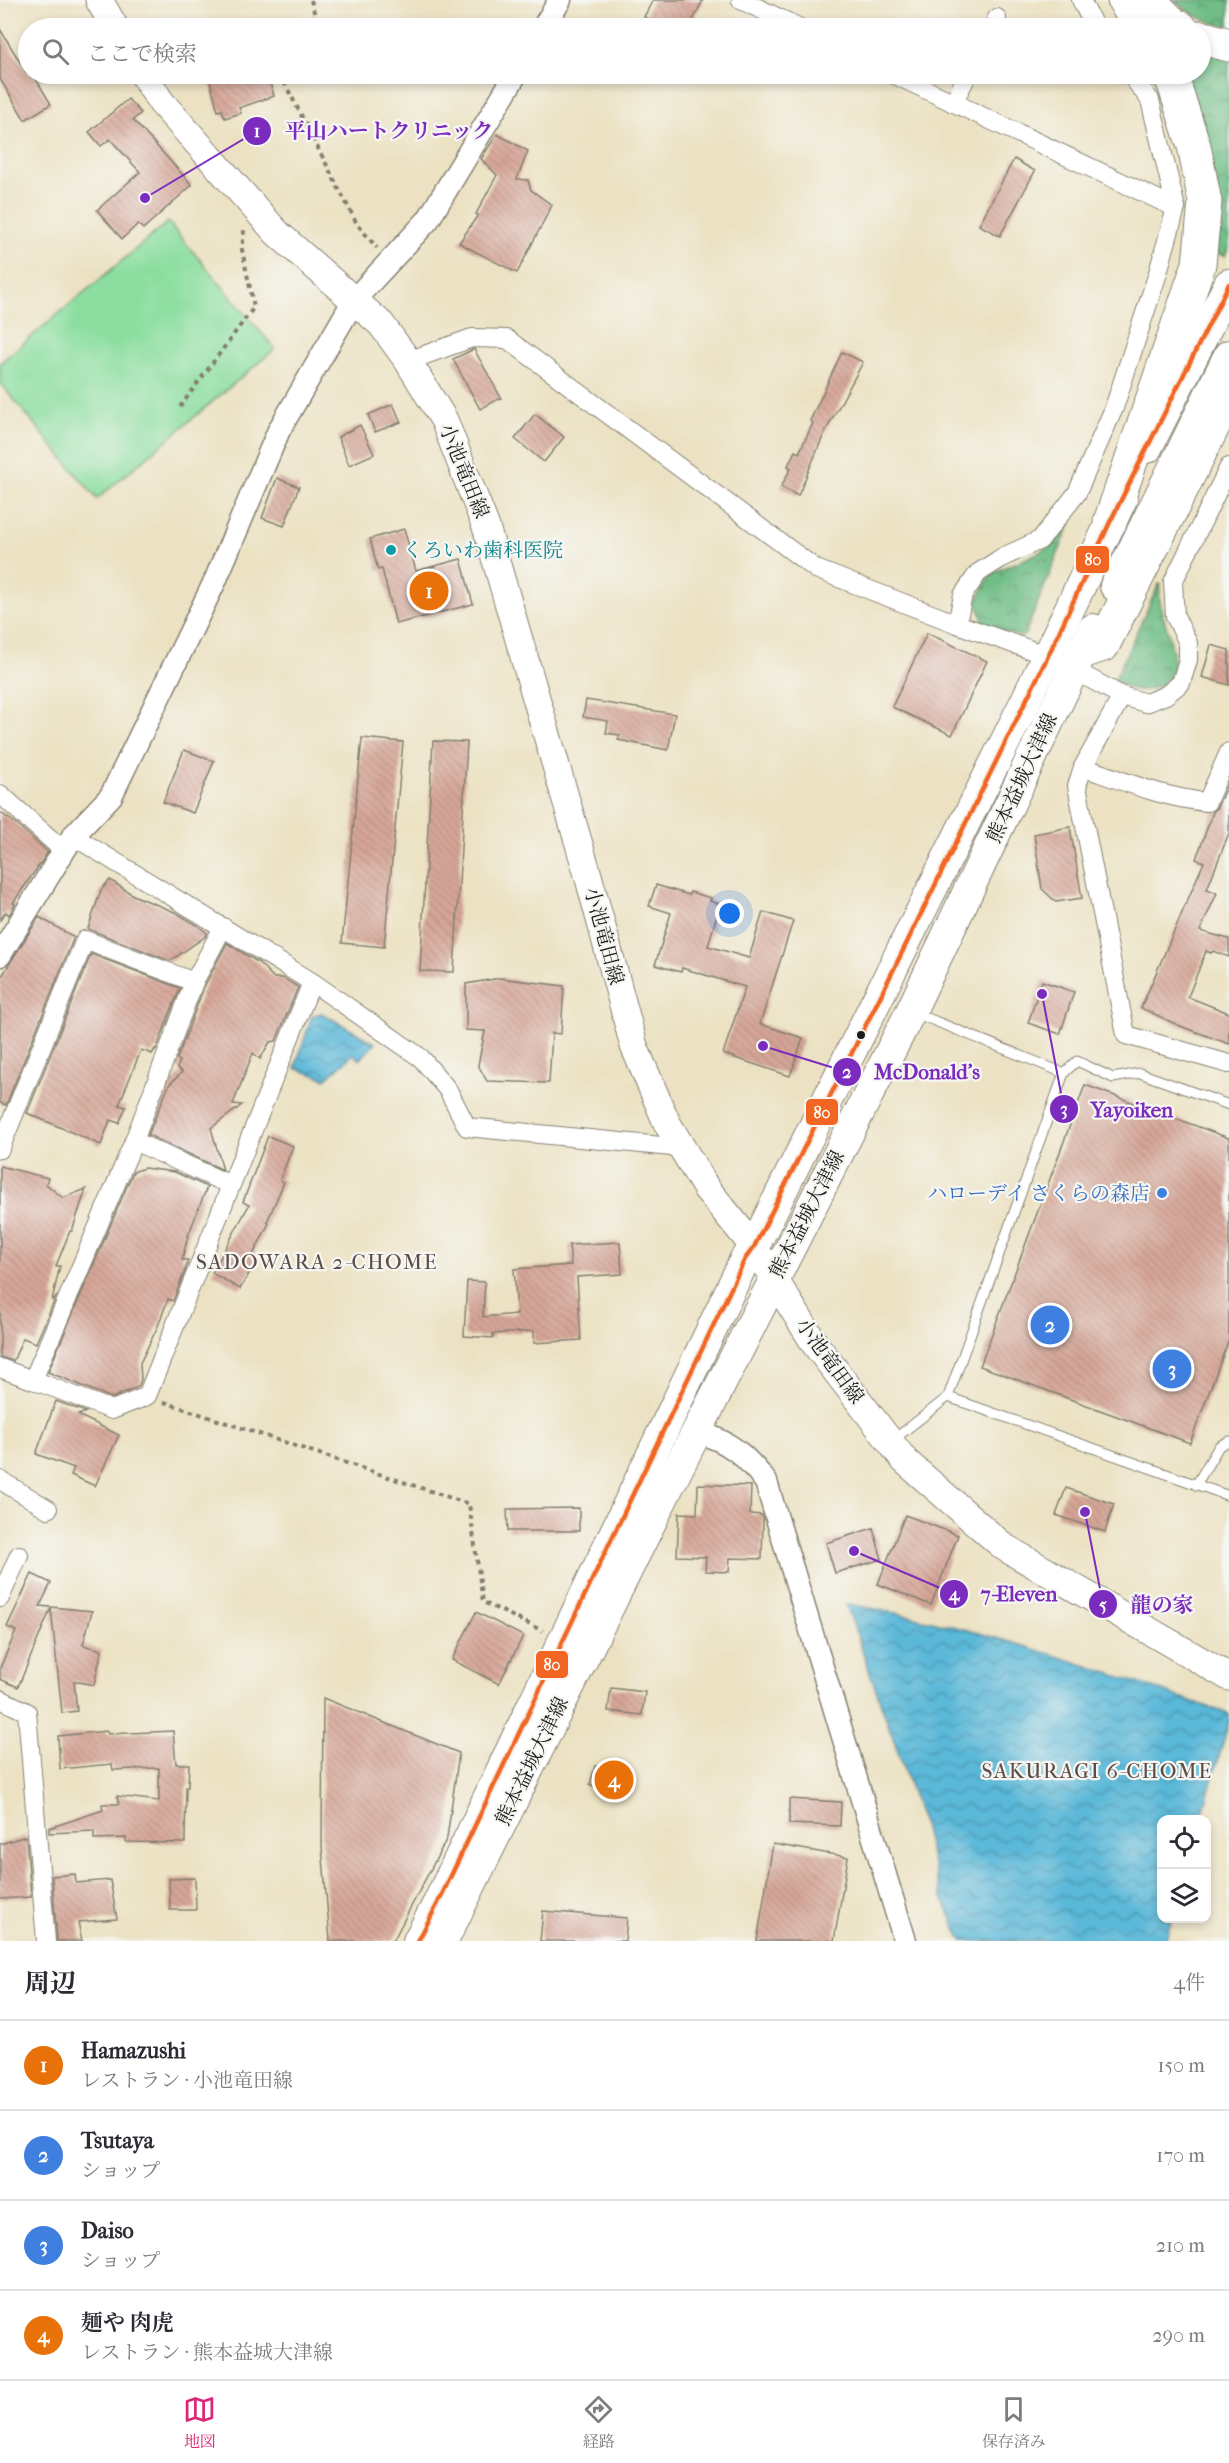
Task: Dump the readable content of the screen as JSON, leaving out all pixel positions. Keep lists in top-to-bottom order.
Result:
{
  "streets": {
    "main road": ["小池竜田線", "熊本益城大津線"]
  },
  "crossings": [
    ["小池竜田線", "熊本益城大津線"]
  ],
  "districts": ["SADOWARA 2-CHOME", "SAKURAGI 6-CHOME"],
  "places": [
    "平山ハートクリニック",
    "くろいわ歯科医院",
    "Yayoiken",
    "McDonald's",
    "ハローデイ さくらの森店",
    "龍の家",
    "7-Eleven"
  ],
  "lines": ["transit line 80"],
  "page": {
    "search": "ここで検索",
    "pins": [
      "1",
      "2",
      "3",
      "4"
    ],
    "heading": ["周辺", "4件"],
    "list": [
      {
        "mark": "1",
        "name": "Hamazushi",
        "note": "レストラン · 小池竜田線",
        "value": "150 m"
      },
      {
        "mark": "2",
        "name": "Tsutaya",
        "note": "ショップ",
        "value": "170 m"
      },
      {
        "mark": "3",
        "name": "Daiso",
        "note": "ショップ",
        "value": "210 m"
      },
      {
        "mark": "4",
        "name": "麺や 肉虎",
        "note": "レストラン · 熊本益城大津線",
        "value": "290 m"
      }
    ],
    "nav": ["地図", "経路", "保存済み"]
  }
}
